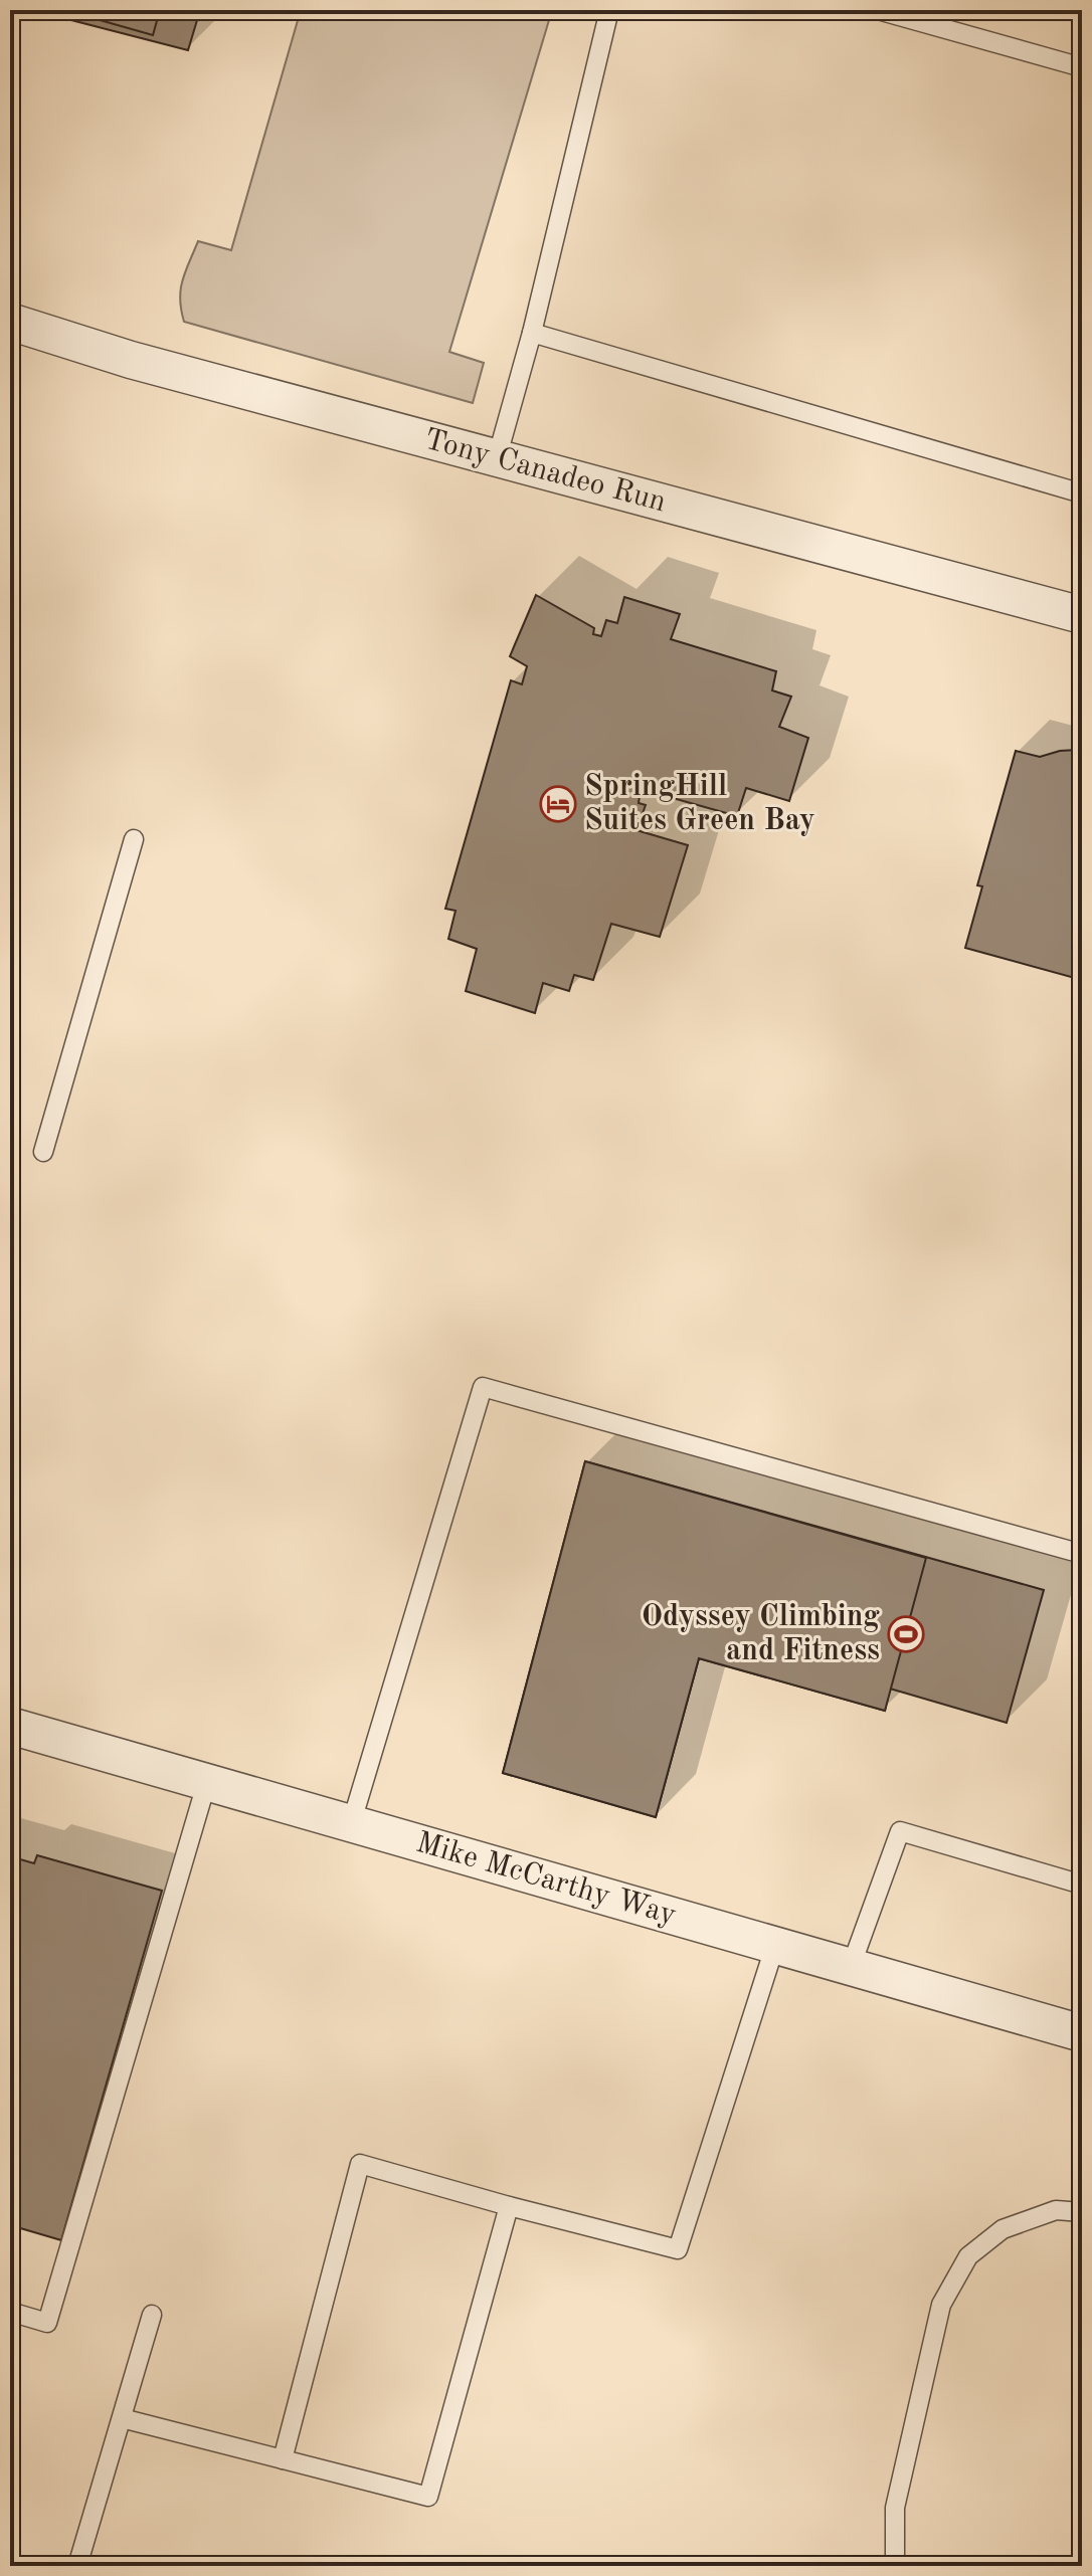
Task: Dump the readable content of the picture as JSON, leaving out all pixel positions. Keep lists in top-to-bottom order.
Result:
{
  "streets": {
    "street": ["Tony Canadeo Run", "Mike McCarthy Way"]
  },
  "places": {
    "hotel": ["SpringHill Suites Green Bay"],
    "sports": ["Odyssey Climbing and Fitness"]
  }
}
